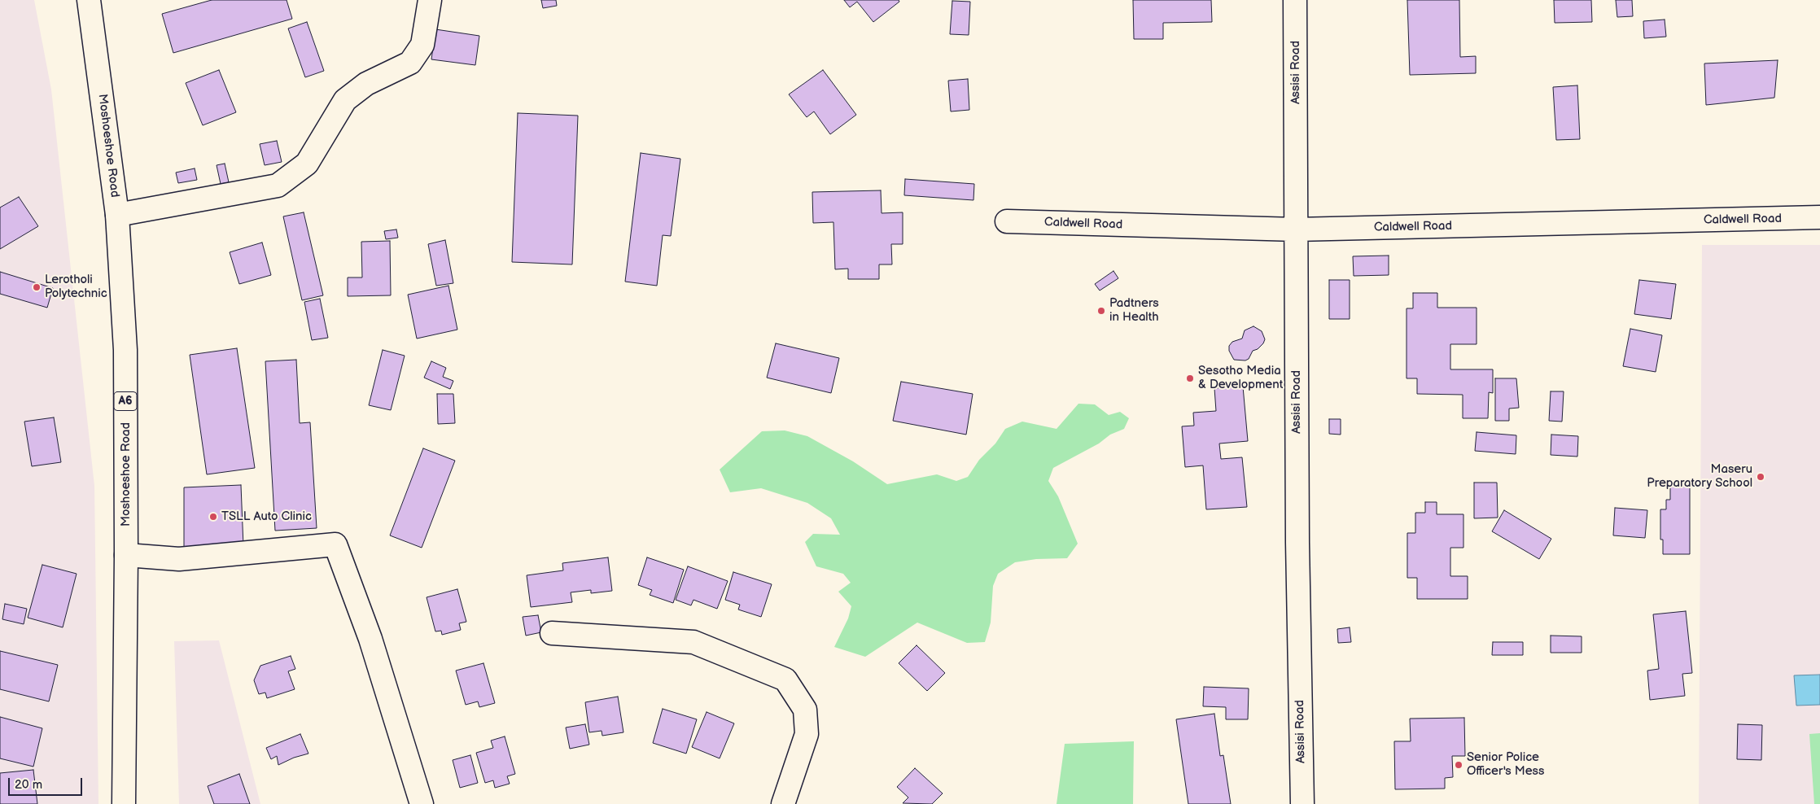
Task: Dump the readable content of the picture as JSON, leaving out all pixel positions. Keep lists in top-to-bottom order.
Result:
{
  "streets": {
    "street": [
      "Assisi Road",
      "Moshoeshoe Road",
      "Caldwell Road",
      "A6"
    ]
  },
  "crossings": [
    ["Assisi Road", "Caldwell Road"]
  ],
  "places": [
    "Lerotholi Polytechnic",
    "Padtners in Health",
    "Sesotho Media & Development",
    "Maseru Preparatory School",
    "TSLL Auto Clinic",
    "Senior Police Officer's Mess"
  ],
  "scale_bar": "20 m"
}
